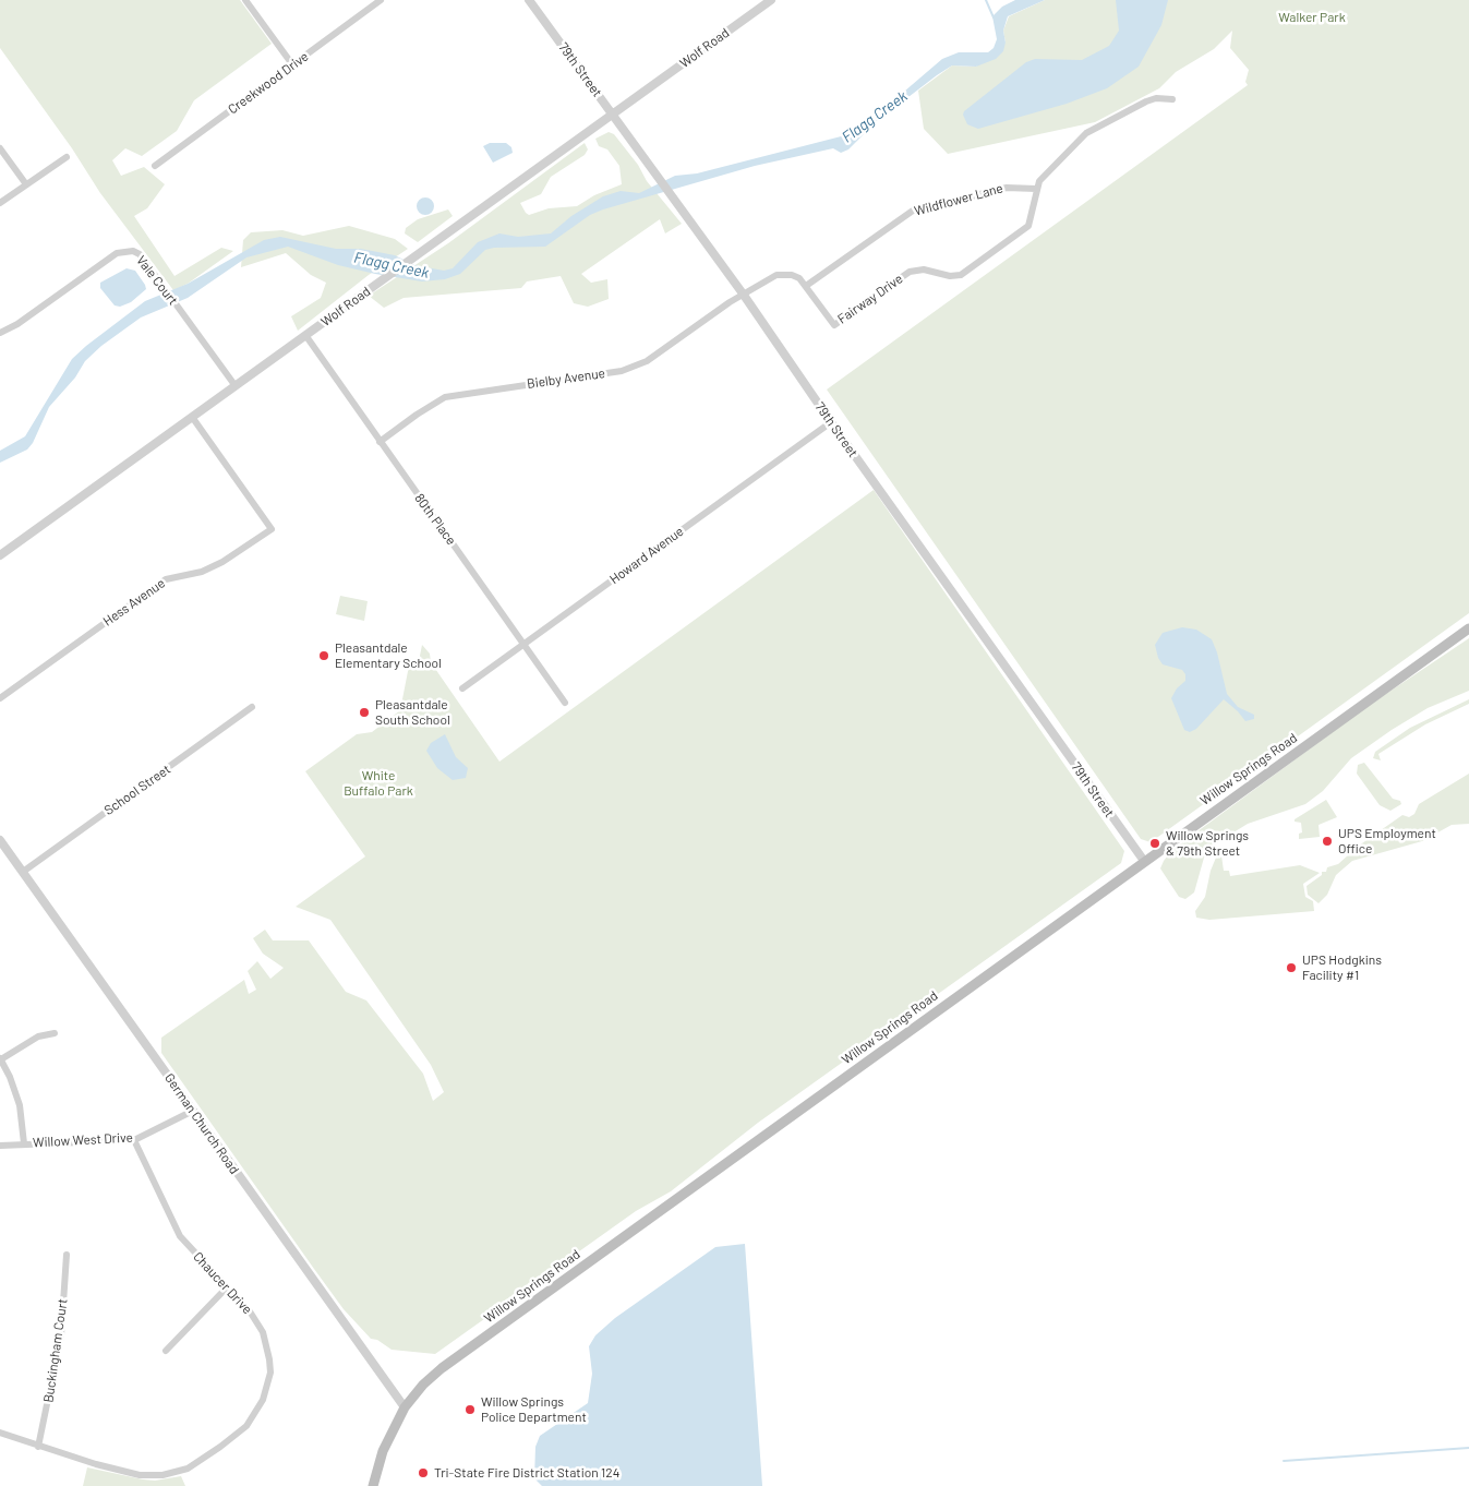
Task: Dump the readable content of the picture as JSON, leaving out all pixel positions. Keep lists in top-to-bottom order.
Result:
{
  "streets": {
    "main road": ["Willow Springs Road"],
    "street": [
      "Wolf Road",
      "79th Street",
      "Creekwood Drive",
      "Wildflower Lane",
      "Vale Court",
      "Fairway Drive",
      "Bielby Avenue",
      "80th Place",
      "Howard Avenue",
      "Hess Avenue",
      "School Street",
      "German Church Road",
      "Willow West Drive",
      "Chaucer Drive",
      "Buckingham Court"
    ]
  },
  "crossings": [
    ["Wolf Road", "79th Street"],
    ["Wolf Road", "Vale Court"],
    ["Wolf Road", "80th Place"],
    ["Wolf Road", "Hess Avenue"],
    ["79th Street", "Bielby Avenue"],
    ["79th Street", "Howard Avenue"],
    ["79th Street", "Willow Springs Road"],
    ["Wildflower Lane", "Fairway Drive"],
    ["Bielby Avenue", "80th Place"],
    ["80th Place", "Howard Avenue"],
    ["Willow Springs Road", "German Church Road"],
    ["School Street", "German Church Road"],
    ["German Church Road", "Willow West Drive"],
    ["Willow West Drive", "Chaucer Drive"],
    ["Chaucer Drive", "Buckingham Court"]
  ],
  "water": ["Flagg Creek"],
  "parks": ["Walker Park", "White Buffalo Park"],
  "places": [
    "Pleasantdale Elementary School",
    "Pleasantdale South School",
    "UPS Employment Office",
    "Willow Springs & 79th Street",
    "UPS Hodgkins Facility #1",
    "Willow Springs Police Department",
    "Tri-State Fire District Station 124"
  ]
}
